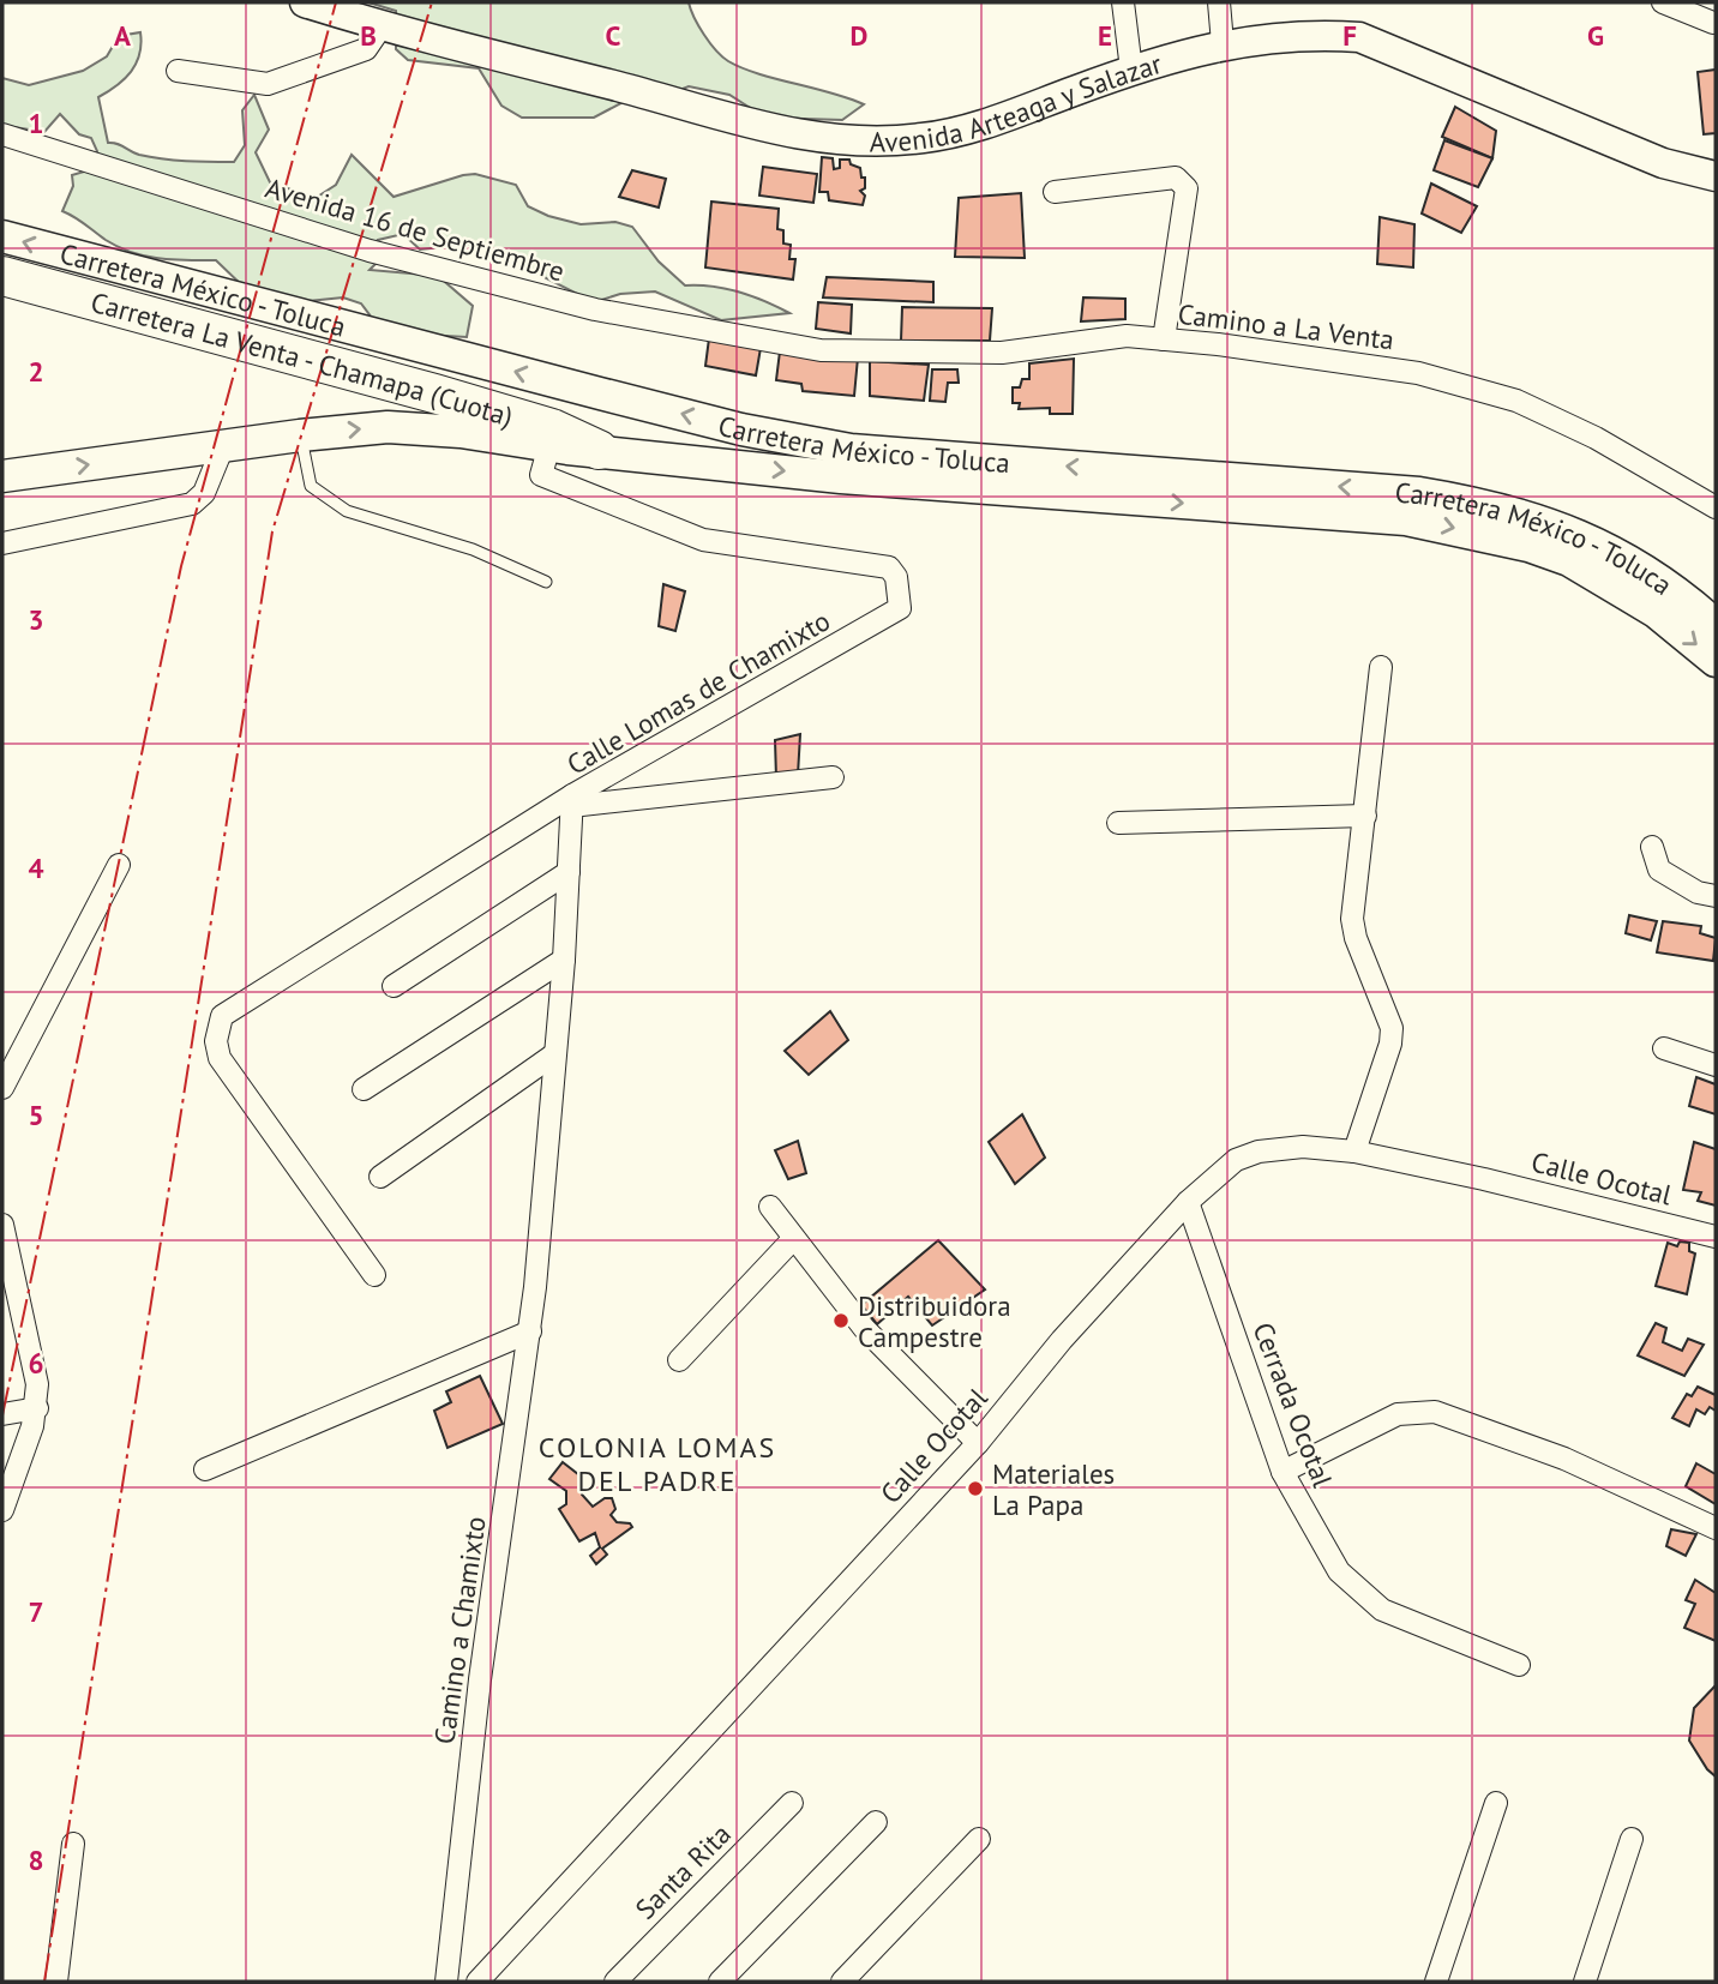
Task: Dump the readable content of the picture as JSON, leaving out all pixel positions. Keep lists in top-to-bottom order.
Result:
{
  "streets": {
    "highway": ["Carretera La Venta - Chamapa (Cuota)"],
    "main road": ["Carretera México - Toluca"],
    "street": [
      "Avenida Arteaga y Salazar",
      "Avenida 16 de Septiembre",
      "Camino a La Venta",
      "Calle Lomas de Chamixto",
      "Calle Ocotal",
      "Cerrada Ocotal",
      "Camino a Chamixto",
      "Santa Rita"
    ]
  },
  "crossings": [
    ["Avenida 16 de Septiembre", "Camino a La Venta"],
    ["Carretera México - Toluca", "Carretera La Venta - Chamapa (Cuota)"],
    ["Carretera México - Toluca", "Calle Lomas de Chamixto"],
    ["Calle Lomas de Chamixto", "Camino a Chamixto"],
    ["Calle Ocotal", "Cerrada Ocotal"]
  ],
  "districts": ["COLONIA LOMAS DEL PADRE"],
  "places": ["Distribuidora Campestre", "Materiales La Papa"],
  "grid": {
    "columns": [
      "A",
      "B",
      "C",
      "D",
      "E",
      "F",
      "G"
    ],
    "rows": [
      "1",
      "2",
      "3",
      "4",
      "5",
      "6",
      "7",
      "8"
    ]
  }
}
